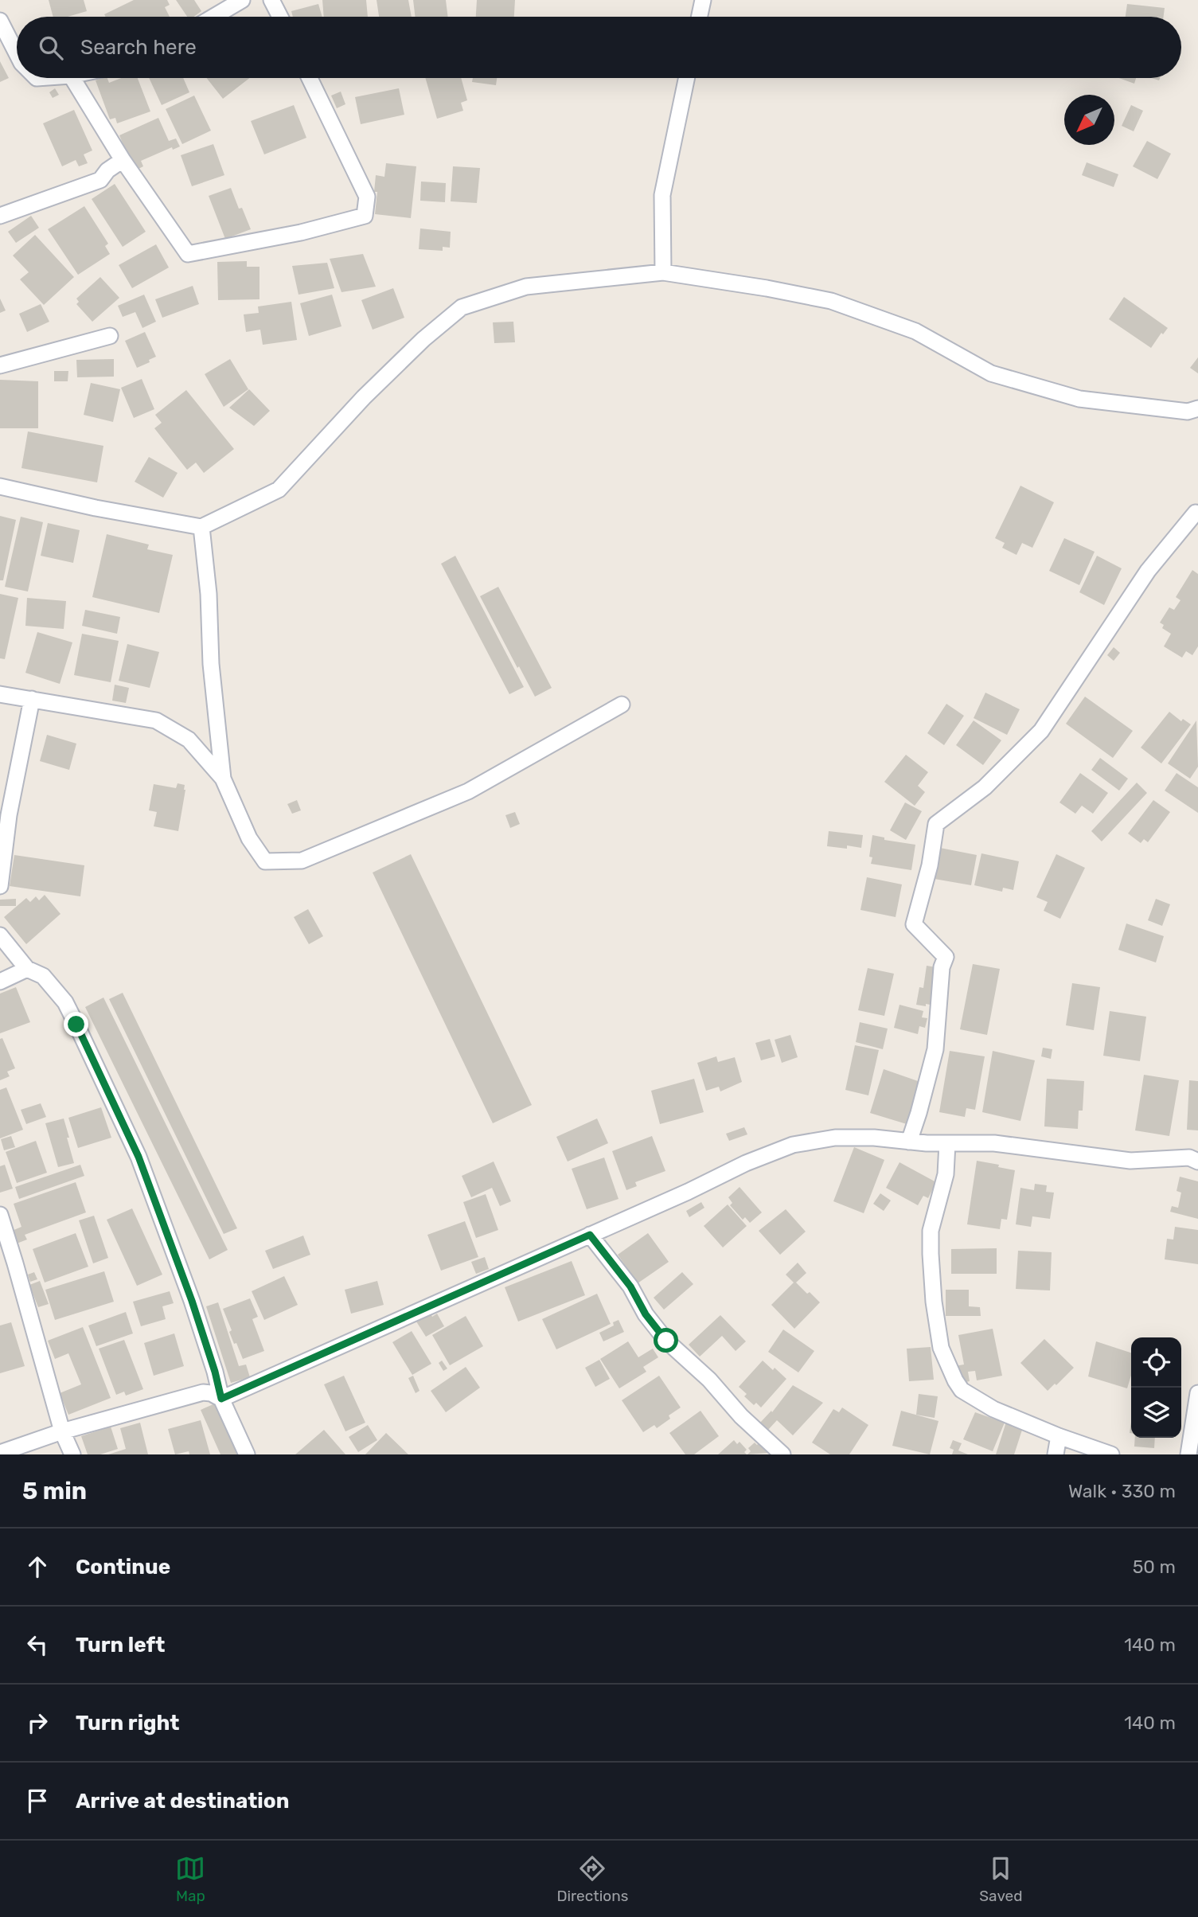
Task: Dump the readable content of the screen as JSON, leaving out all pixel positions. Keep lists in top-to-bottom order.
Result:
{
  "north": "bottom left",
  "page": {
    "search": "Search here",
    "heading": ["5 min", "Walk · 330 m"],
    "list": [
      ["Continue", "50 m"],
      ["Turn left", "140 m"],
      ["Turn right", "140 m"],
      "Arrive at destination"
    ],
    "nav": ["Map", "Directions", "Saved"]
  }
}
